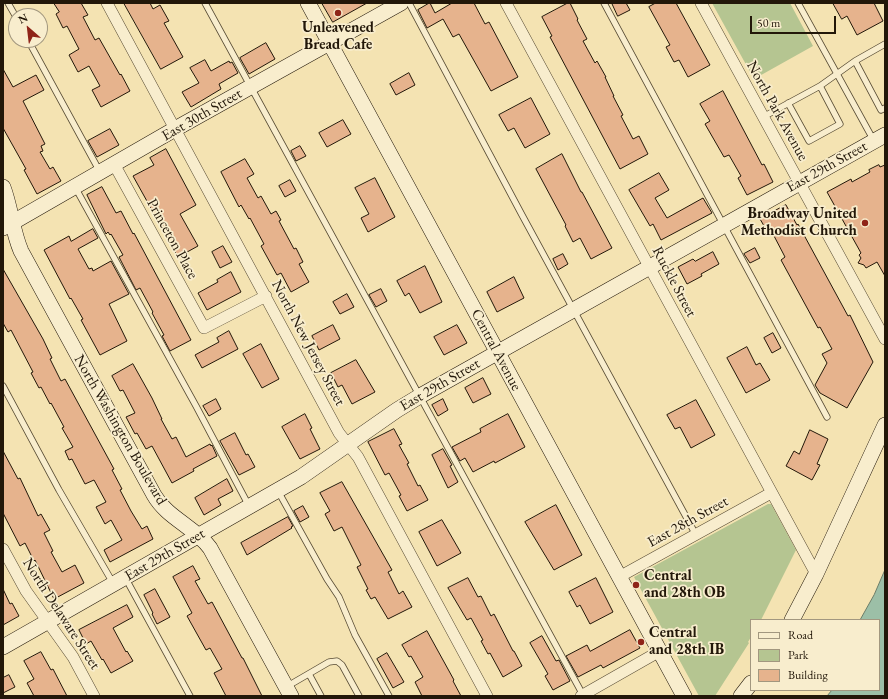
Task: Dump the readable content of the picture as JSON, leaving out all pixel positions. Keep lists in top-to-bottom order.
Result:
{
  "streets": {
    "main road": [
      "East 30th Street",
      "East 29th Street",
      "Central Avenue",
      "North Washington Boulevard"
    ],
    "street": [
      "North Park Avenue",
      "Princeton Place",
      "Ruckle Street",
      "North New Jersey Street",
      "East 28th Street",
      "North Delaware Street"
    ]
  },
  "crossings": [
    ["North Park Avenue", "East 29th Street"],
    ["East 30th Street", "Princeton Place"],
    ["East 30th Street", "North New Jersey Street"],
    ["East 30th Street", "Central Avenue"],
    ["East 30th Street", "North Washington Boulevard"],
    ["East 29th Street", "Ruckle Street"],
    ["East 29th Street", "North New Jersey Street"],
    ["East 29th Street", "Central Avenue"],
    ["East 29th Street", "North Washington Boulevard"],
    ["East 29th Street", "North Delaware Street"],
    ["Princeton Place", "North New Jersey Street"],
    ["Ruckle Street", "East 28th Street"],
    ["Central Avenue", "East 28th Street"]
  ],
  "places": [
    "Unleavened Bread Cafe",
    "Broadway United Methodist Church",
    "Central and 28th OB",
    "Central and 28th IB"
  ],
  "legend": ["Road", "Park", "Building"],
  "scale_bar": "50 m",
  "north": "top left"
}
